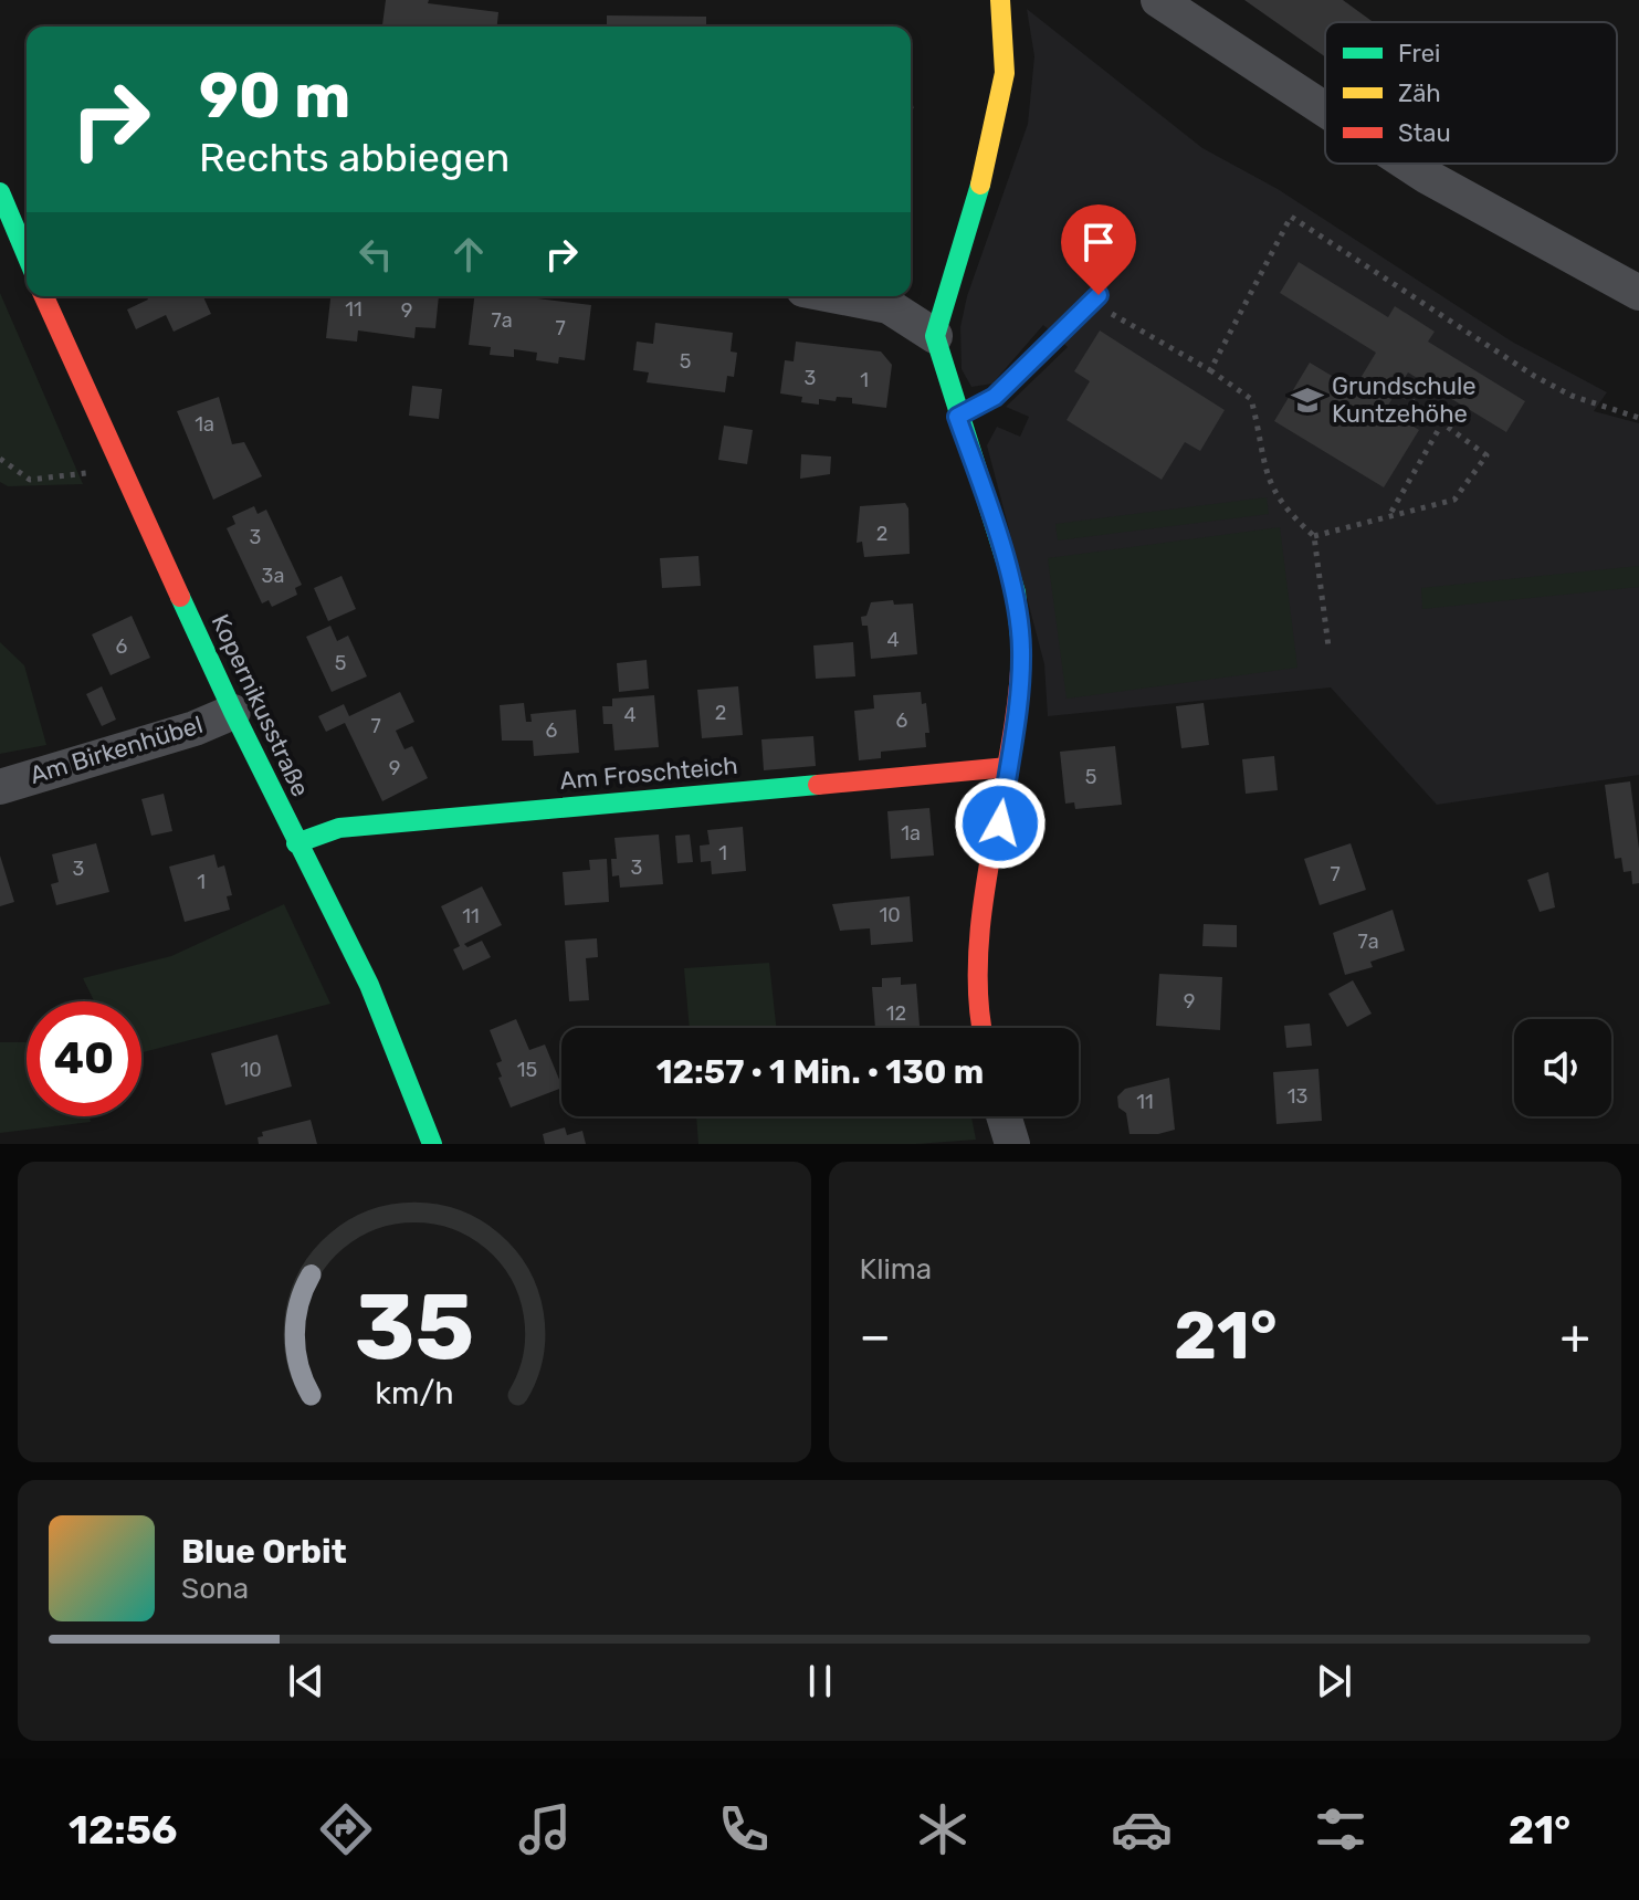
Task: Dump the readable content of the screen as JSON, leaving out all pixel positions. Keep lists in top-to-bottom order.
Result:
{
  "streets": {
    "street": ["Kopernikusstraße", "Am Birkenhübel", "Am Froschteich"]
  },
  "crossings": [
    ["Kopernikusstraße", "Am Birkenhübel"],
    ["Kopernikusstraße", "Am Froschteich"]
  ],
  "places": {
    "school or university": ["Grundschule Kuntzehöhe"]
  },
  "house_numbers": [
    "11",
    "9",
    "7a",
    "7",
    "5",
    "3",
    "1",
    "1a",
    "2",
    "3",
    "3a",
    "4",
    "6",
    "5",
    "2",
    "4",
    "6",
    "7",
    "6",
    "9",
    "5",
    "1a",
    "1",
    "3",
    "3",
    "7",
    "1",
    "10",
    "11",
    "7a",
    "9",
    "12",
    "10",
    "15",
    "13",
    "11"
  ],
  "legend": ["Frei", "Zäh", "Stau"],
  "page": {
    "turn": ["90 m", "Rechts abbiegen"],
    "limit": "40",
    "trip": "12:57 · 1 Min. · 130 m",
    "tile": "Klima",
    "heat": ["−", "21°", "+"],
    "song": ["Blue Orbit", "Sona"],
    "tabs": ["12:56", "21°"],
    "gauge": ["35", "km/h"]
  }
}
